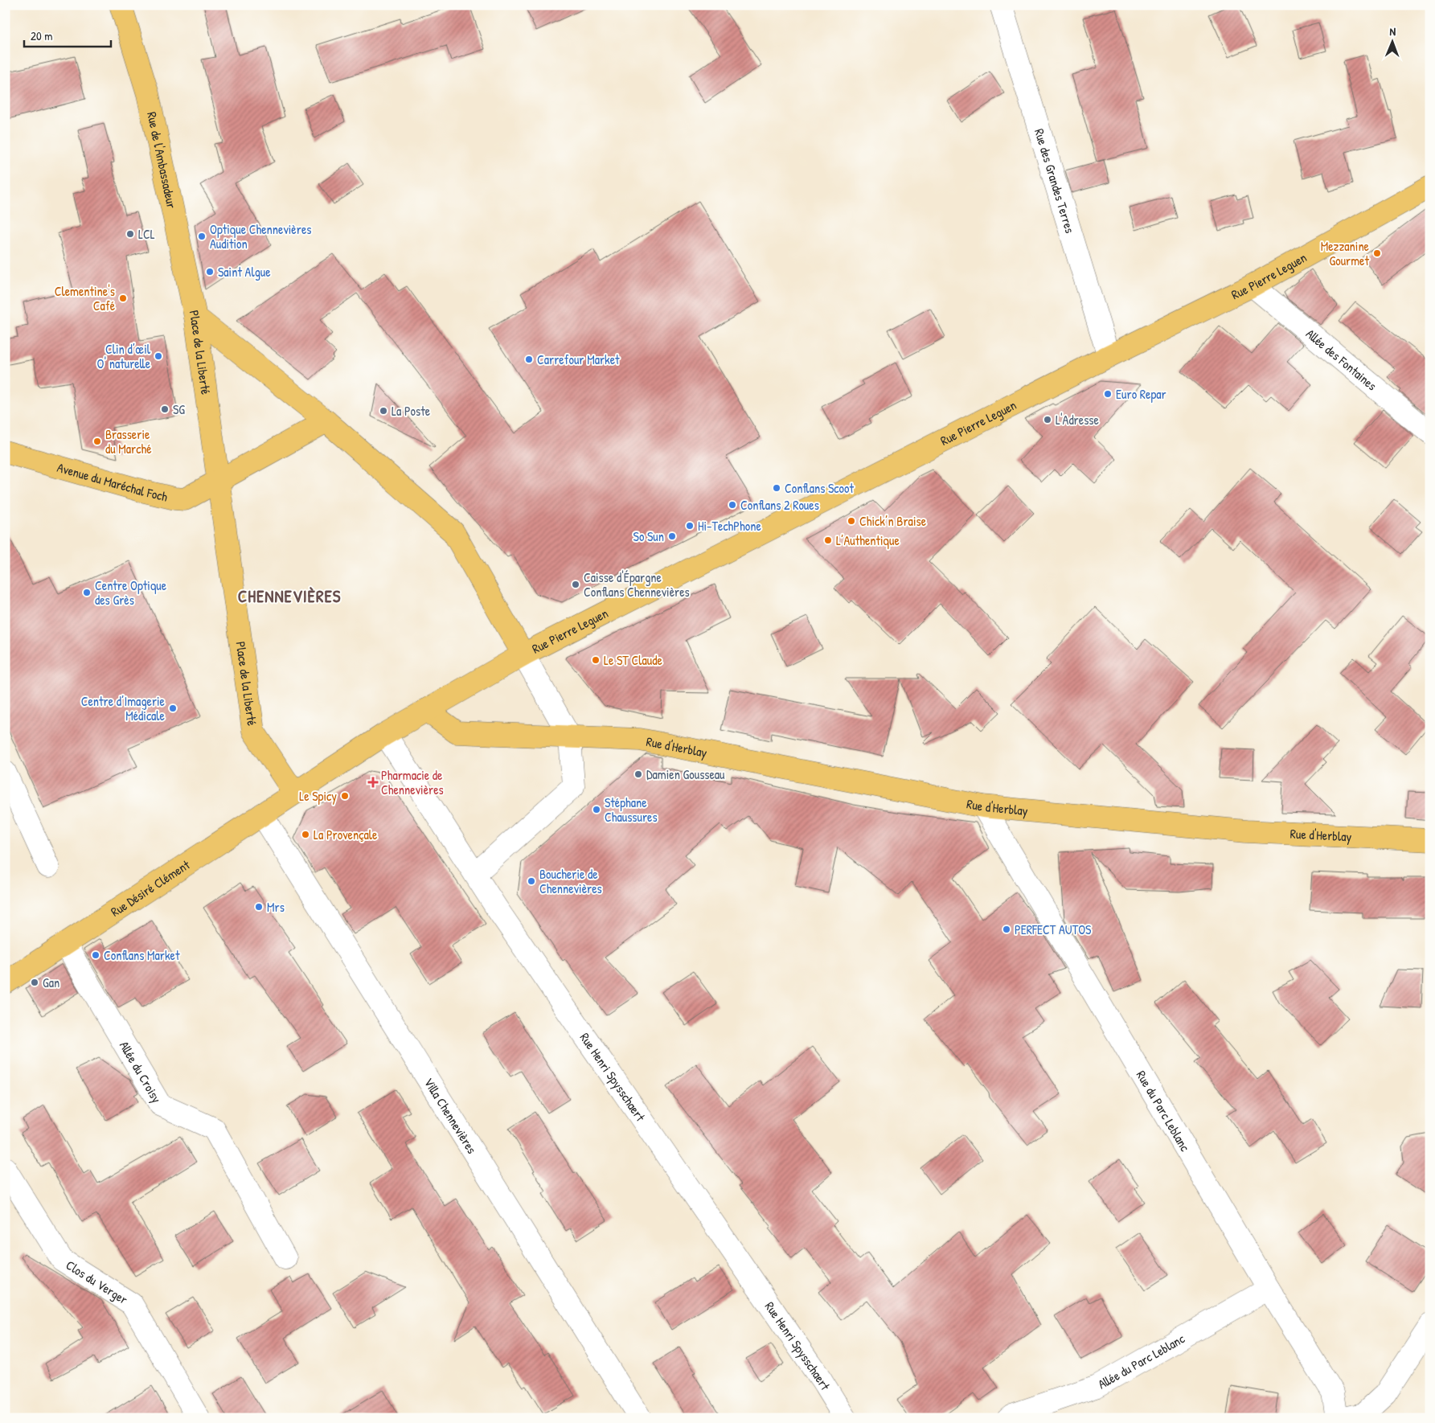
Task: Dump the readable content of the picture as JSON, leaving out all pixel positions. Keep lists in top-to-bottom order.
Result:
{
  "streets": {
    "main road": [
      "Rue de l'Ambassadeur",
      "Rue Pierre Leguen",
      "Place de la Liberté",
      "Avenue du Maréchal Foch",
      "Rue d'Herblay",
      "Rue Désiré Clément"
    ],
    "street": [
      "Rue des Grandes Terres",
      "Allée des Fontaines",
      "Allée du Croisy",
      "Rue Henri Spysschaert",
      "Rue du Parc Leblanc",
      "Villa Chennevières",
      "Clos du Verger",
      "Allée du Parc Leblanc"
    ]
  },
  "crossings": [
    ["Rue de l'Ambassadeur", "Place de la Liberté"],
    ["Rue des Grandes Terres", "Rue Pierre Leguen"],
    ["Rue Pierre Leguen", "Allée des Fontaines"],
    ["Rue Pierre Leguen", "Place de la Liberté"],
    ["Place de la Liberté", "Avenue du Maréchal Foch"],
    ["Place de la Liberté", "Rue d'Herblay"],
    ["Place de la Liberté", "Rue Désiré Clément"],
    ["Place de la Liberté", "Rue Henri Spysschaert"],
    ["Rue d'Herblay", "Rue du Parc Leblanc"],
    ["Rue Désiré Clément", "Allée du Croisy"],
    ["Rue Désiré Clément", "Villa Chennevières"],
    ["Rue du Parc Leblanc", "Allée du Parc Leblanc"]
  ],
  "districts": ["CHENNEVIÈRES"],
  "places": {
    "other": [
      "LCL",
      "Optique Chennevières Audition",
      "Mezzanine Gourmet",
      "Saint Algue",
      "Clementine's Café",
      "Clin d’œil O' naturelle",
      "Carrefour Market",
      "Euro Repar",
      "SG",
      "La Poste",
      "L'Adresse",
      "Brasserie du Marché",
      "Conflans Scoot",
      "Conflans 2 Roues",
      "Chick’n Braise",
      "Hi-TechPhone",
      "So Sun",
      "L’Authentique",
      "Caisse d'Épargne Conflans Chennevières",
      "Centre Optique des Grès",
      "Le ST Claude",
      "Centre d’Imagerie Médicale",
      "Damien Gousseau",
      "Le Spicy",
      "Stéphane Chaussures",
      "La Provençale",
      "Boucherie de Chennevières",
      "Mrs",
      "PERFECT AUTOS",
      "Conflans Market",
      "Gan"
    ],
    "health": ["Pharmacie de Chennevières"]
  },
  "scale_bar": "20 m",
  "north": "top"
}
